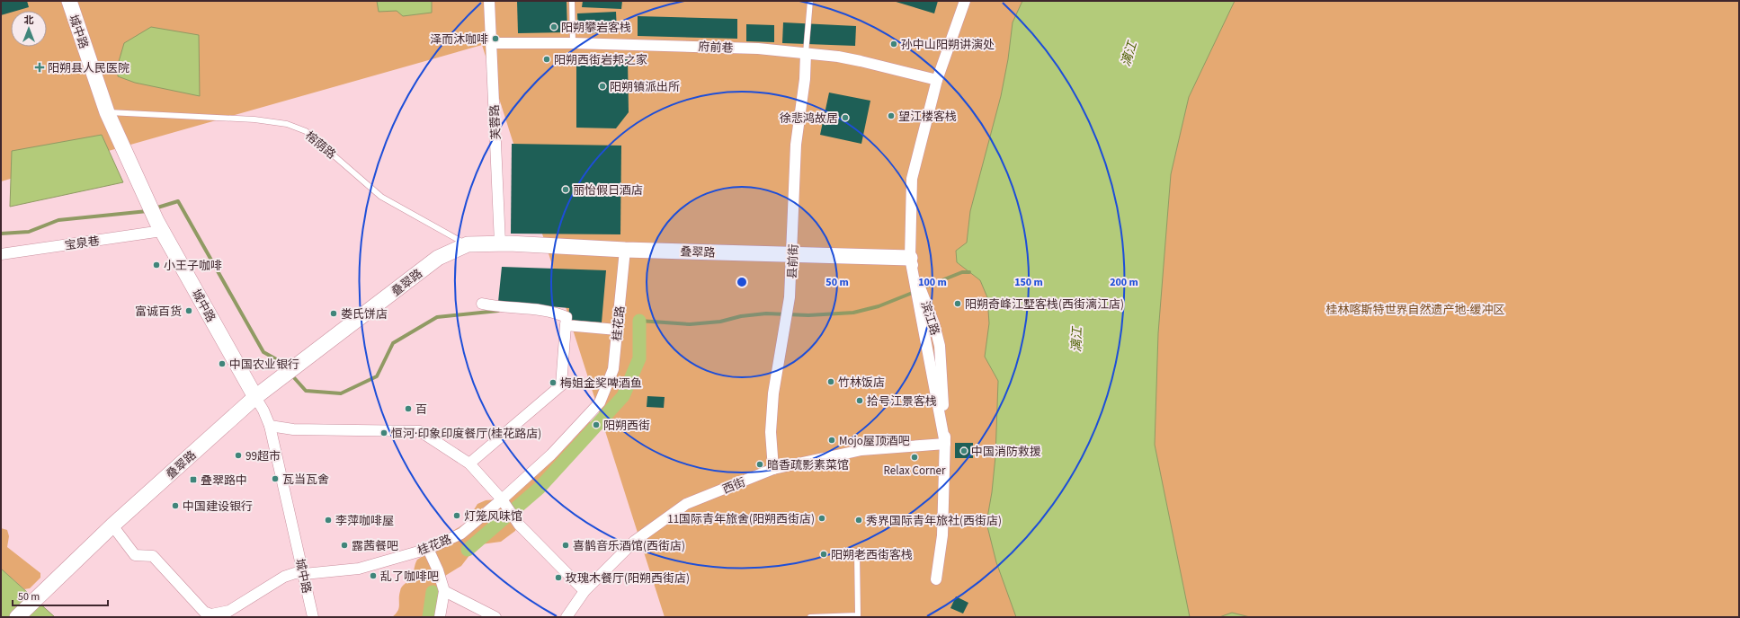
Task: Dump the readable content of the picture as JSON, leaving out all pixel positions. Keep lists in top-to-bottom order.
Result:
{
  "streets": {
    "street": [
      "城中路",
      "府前巷",
      "芙蓉路",
      "宝泉巷",
      "叠翠路",
      "县前街",
      "滨江路",
      "桂花路",
      "西街"
    ],
    "lane": ["榕荫路"]
  },
  "crossings": [
    ["城中路", "榕荫路"],
    ["城中路", "宝泉巷"],
    ["城中路", "叠翠路"],
    ["城中路", "桂花路"],
    ["府前巷", "芙蓉路"],
    ["府前巷", "县前街"],
    ["府前巷", "滨江路"],
    ["芙蓉路", "叠翠路"],
    ["榕荫路", "叠翠路"],
    ["叠翠路", "县前街"],
    ["叠翠路", "滨江路"],
    ["叠翠路", "桂花路"],
    ["县前街", "西街"],
    ["滨江路", "西街"]
  ],
  "water": ["漓江"],
  "parks": ["桂林喀斯特世界自然遗产地-缓冲区"],
  "places": {
    "other": [
      "阳朔攀岩客栈",
      "泽而沐咖啡",
      "孙中山阳朔讲演处",
      "阳朔西街岩邦之家",
      "阳朔镇派出所",
      "望江楼客栈",
      "徐悲鸿故居",
      "丽怡假日酒店",
      "小王子咖啡",
      "阳朔奇峰江墅客栈(西街漓江店)",
      "富诚百货",
      "娄氏饼店",
      "中国农业银行",
      "竹林饭店",
      "梅姐金奖啤酒鱼",
      "拾号江景客栈",
      "百",
      "阳朔西街",
      "恒河·印象印度餐厅(桂花路店)",
      "Mojo屋顶酒吧",
      "中国消防救援",
      "99超市",
      "Relax Corner",
      "暗香疏影素菜馆",
      "瓦当瓦舍",
      "中国建设银行",
      "灯笼风味馆",
      "11国际青年旅舍(阳朔西街店)",
      "李萍咖啡屋",
      "秀界国际青年旅社(西街店)",
      "露茜餐吧",
      "喜鹊音乐酒馆(西街店)",
      "阳朔老西街客栈",
      "乱了咖啡吧",
      "玫瑰木餐厅(阳朔西街店)"
    ],
    "health": ["阳朔县人民医院"],
    "transit": ["叠翠路中"]
  },
  "scale_bar": "50 m",
  "north": "top",
  "rings": [
    "50 m",
    "100 m",
    "150 m",
    "200 m"
  ]
}
